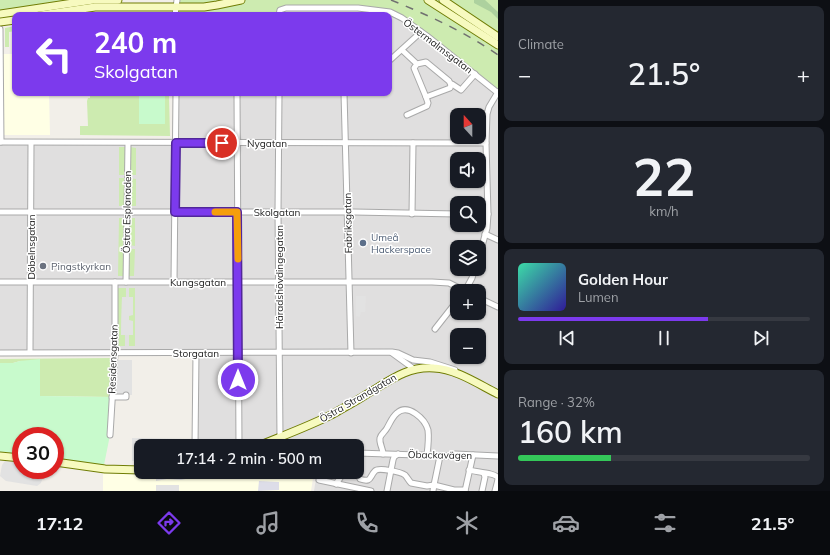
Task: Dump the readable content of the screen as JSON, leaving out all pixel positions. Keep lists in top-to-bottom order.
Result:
{
  "streets": {
    "main road": ["Storgatan", "Östra Strandgatan"],
    "street": [
      "Östermalmsgatan",
      "Nygatan",
      "Östra Esplanaden",
      "Skolgatan",
      "Fabriksgatan",
      "Döbelnsgatan",
      "Häradshövdingegatan",
      "Kungsgatan",
      "Residensgatan",
      "Öbackavägen"
    ]
  },
  "crossings": [
    ["Nygatan", "Östra Esplanaden"],
    ["Nygatan", "Fabriksgatan"],
    ["Nygatan", "Döbelnsgatan"],
    ["Nygatan", "Häradshövdingegatan"],
    ["Östra Esplanaden", "Skolgatan"],
    ["Östra Esplanaden", "Kungsgatan"],
    ["Skolgatan", "Fabriksgatan"],
    ["Skolgatan", "Döbelnsgatan"],
    ["Skolgatan", "Häradshövdingegatan"],
    ["Fabriksgatan", "Kungsgatan"],
    ["Fabriksgatan", "Storgatan"],
    ["Döbelnsgatan", "Kungsgatan"],
    ["Döbelnsgatan", "Storgatan"],
    ["Häradshövdingegatan", "Kungsgatan"],
    ["Häradshövdingegatan", "Storgatan"],
    ["Häradshövdingegatan", "Östra Strandgatan"],
    ["Kungsgatan", "Residensgatan"],
    ["Storgatan", "Residensgatan"],
    ["Storgatan", "Östra Strandgatan"]
  ],
  "places": ["Umeå Hackerspace", "Pingstkyrkan"],
  "north": "top",
  "page": {
    "tile": [
      "Climate",
      ["22", "km/h"],
      ["Range · 32%", "160 km"]
    ],
    "turn": ["240 m", "Skolgatan"],
    "heat": ["−", "21.5°", "+"],
    "map_buttons": ["+", "−"],
    "song": ["Golden Hour", "Lumen"],
    "limit": "30",
    "trip": "17:14 · 2 min · 500 m",
    "tabs": ["17:12", "21.5°"]
  }
}
